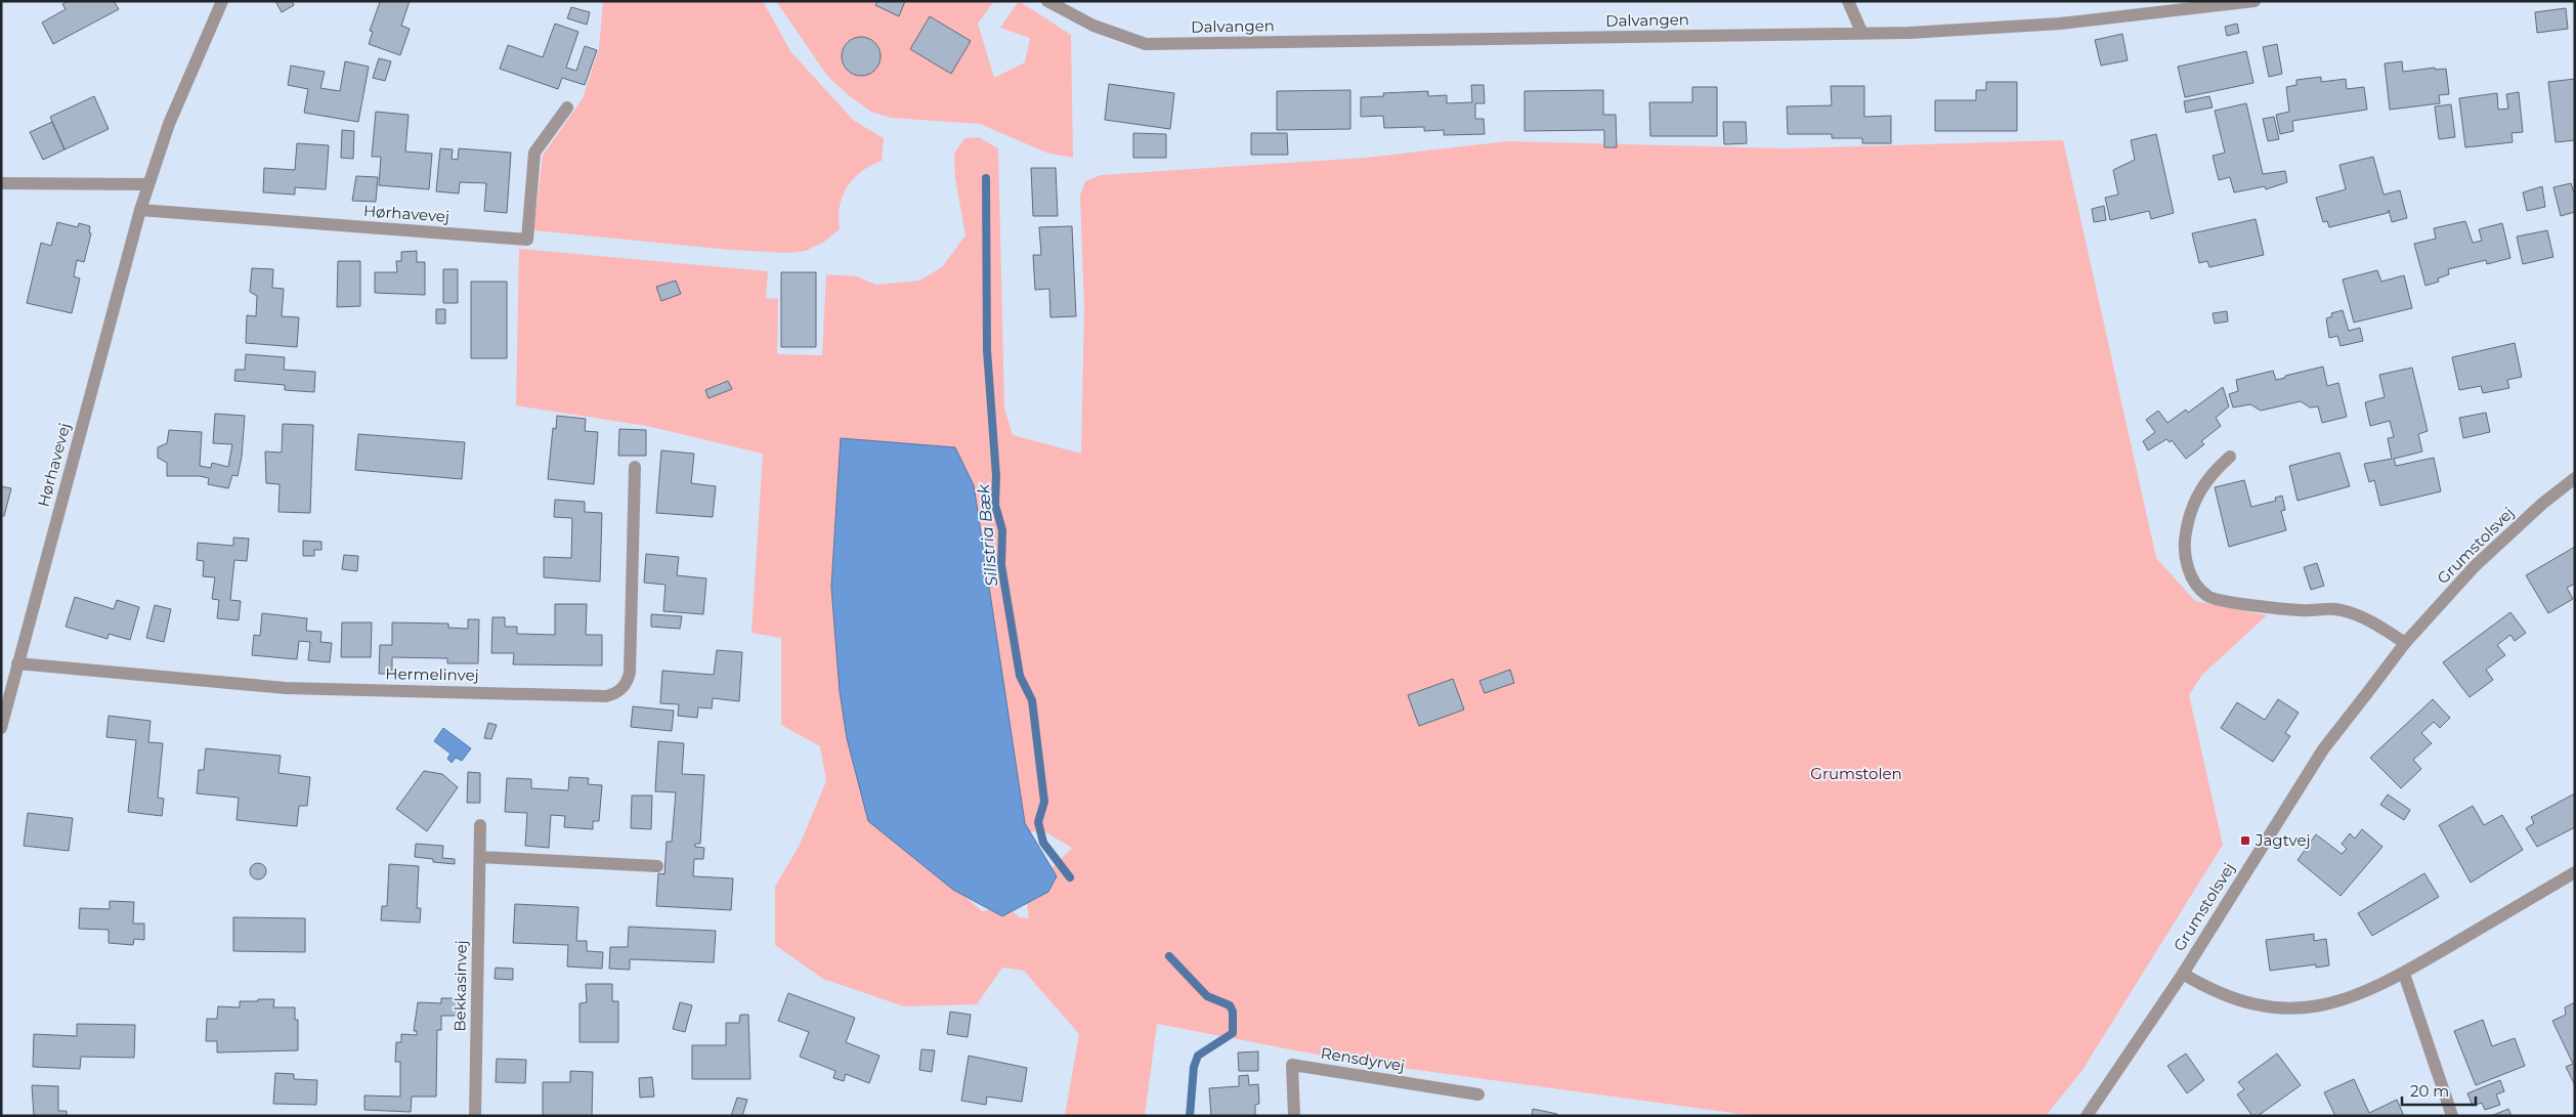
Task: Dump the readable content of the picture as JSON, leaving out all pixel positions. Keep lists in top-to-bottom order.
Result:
{
  "streets": {
    "street": [
      "Dalvangen",
      "Hørhavevej",
      "Grumstolsvej",
      "Hermelinvej",
      "Bekkasinvej",
      "Rensdyrvej"
    ]
  },
  "crossings": [
    ["Hørhavevej", "Hermelinvej"]
  ],
  "water": ["Silistria Bæk"],
  "parks": ["Grumstolen"],
  "places": {
    "transit": ["Jagtvej"]
  },
  "scale_bar": "20 m"
}
